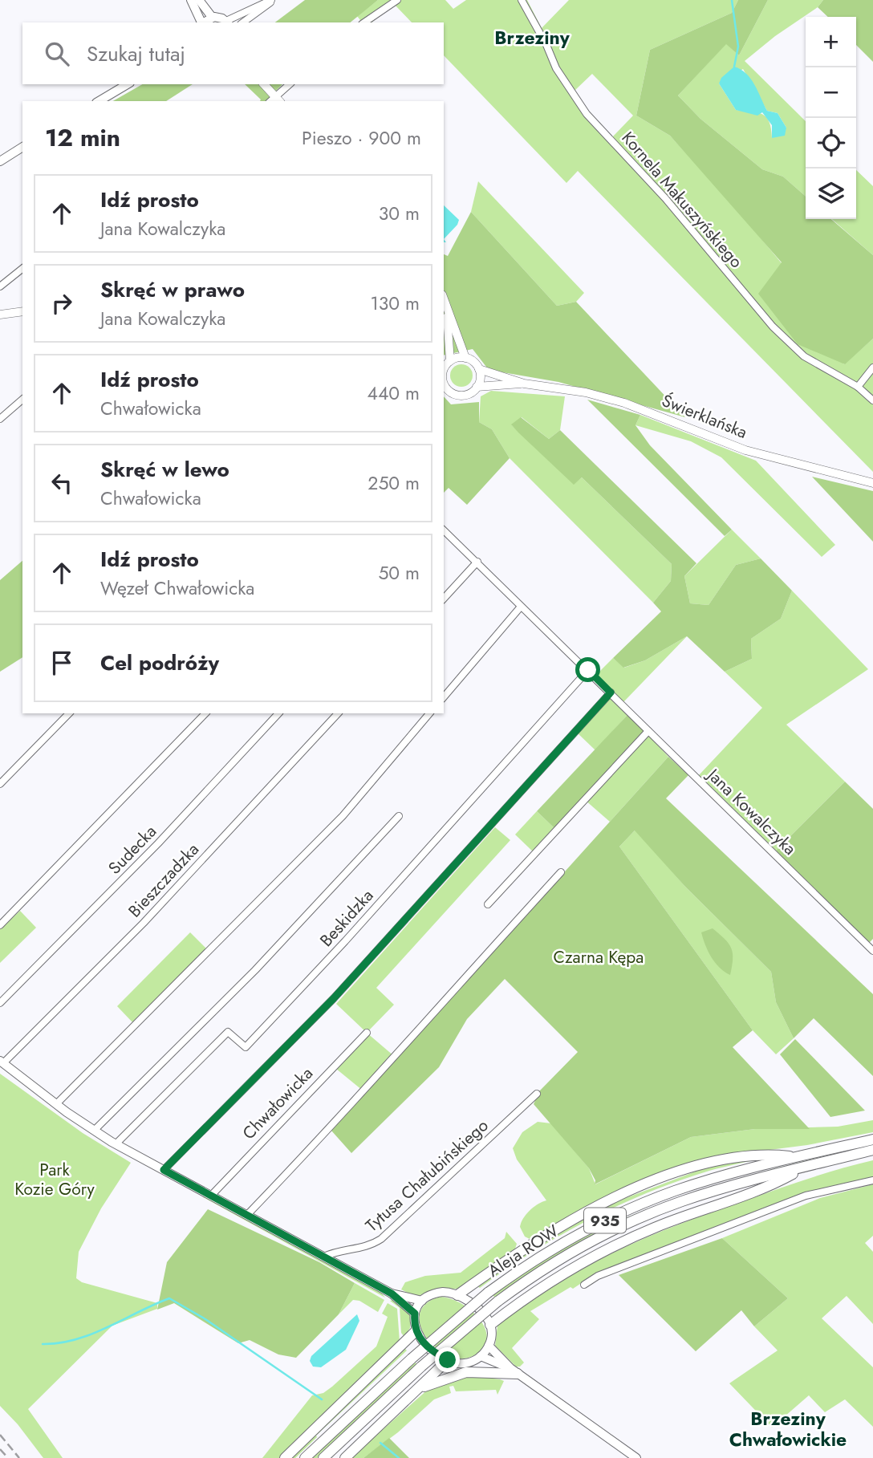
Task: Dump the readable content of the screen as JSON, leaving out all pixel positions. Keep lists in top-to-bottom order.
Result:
{
  "streets": {
    "main road": ["935", "Aleja ROW"],
    "street": [
      "Kornela Makuszyńskiego",
      "Świerklańska",
      "Jana Kowalczyka",
      "Sudecka",
      "Bieszczadzka",
      "Beskidzka",
      "Chwałowicka",
      "Tytusa Chałubińskiego"
    ]
  },
  "crossings": [
    ["Jana Kowalczyka", "Beskidzka"],
    ["Jana Kowalczyka", "Chwałowicka"]
  ],
  "districts": ["Brzeziny", "Brzeziny Chwałowickie"],
  "parks": ["Czarna Kępa", "Park Kozie Góry"],
  "page": {
    "map_buttons": ["+", "−"],
    "search": "Szukaj tutaj",
    "heading": ["12 min", "Pieszo · 900 m"],
    "list": [
      ["Idź prosto", "Jana Kowalczyka", "30 m"],
      ["Skręć w prawo", "Jana Kowalczyka", "130 m"],
      ["Idź prosto", "Chwałowicka", "440 m"],
      ["Skręć w lewo", "Chwałowicka", "250 m"],
      ["Idź prosto", "Węzeł Chwałowicka", "50 m"],
      "Cel podróży"
    ]
  }
}
